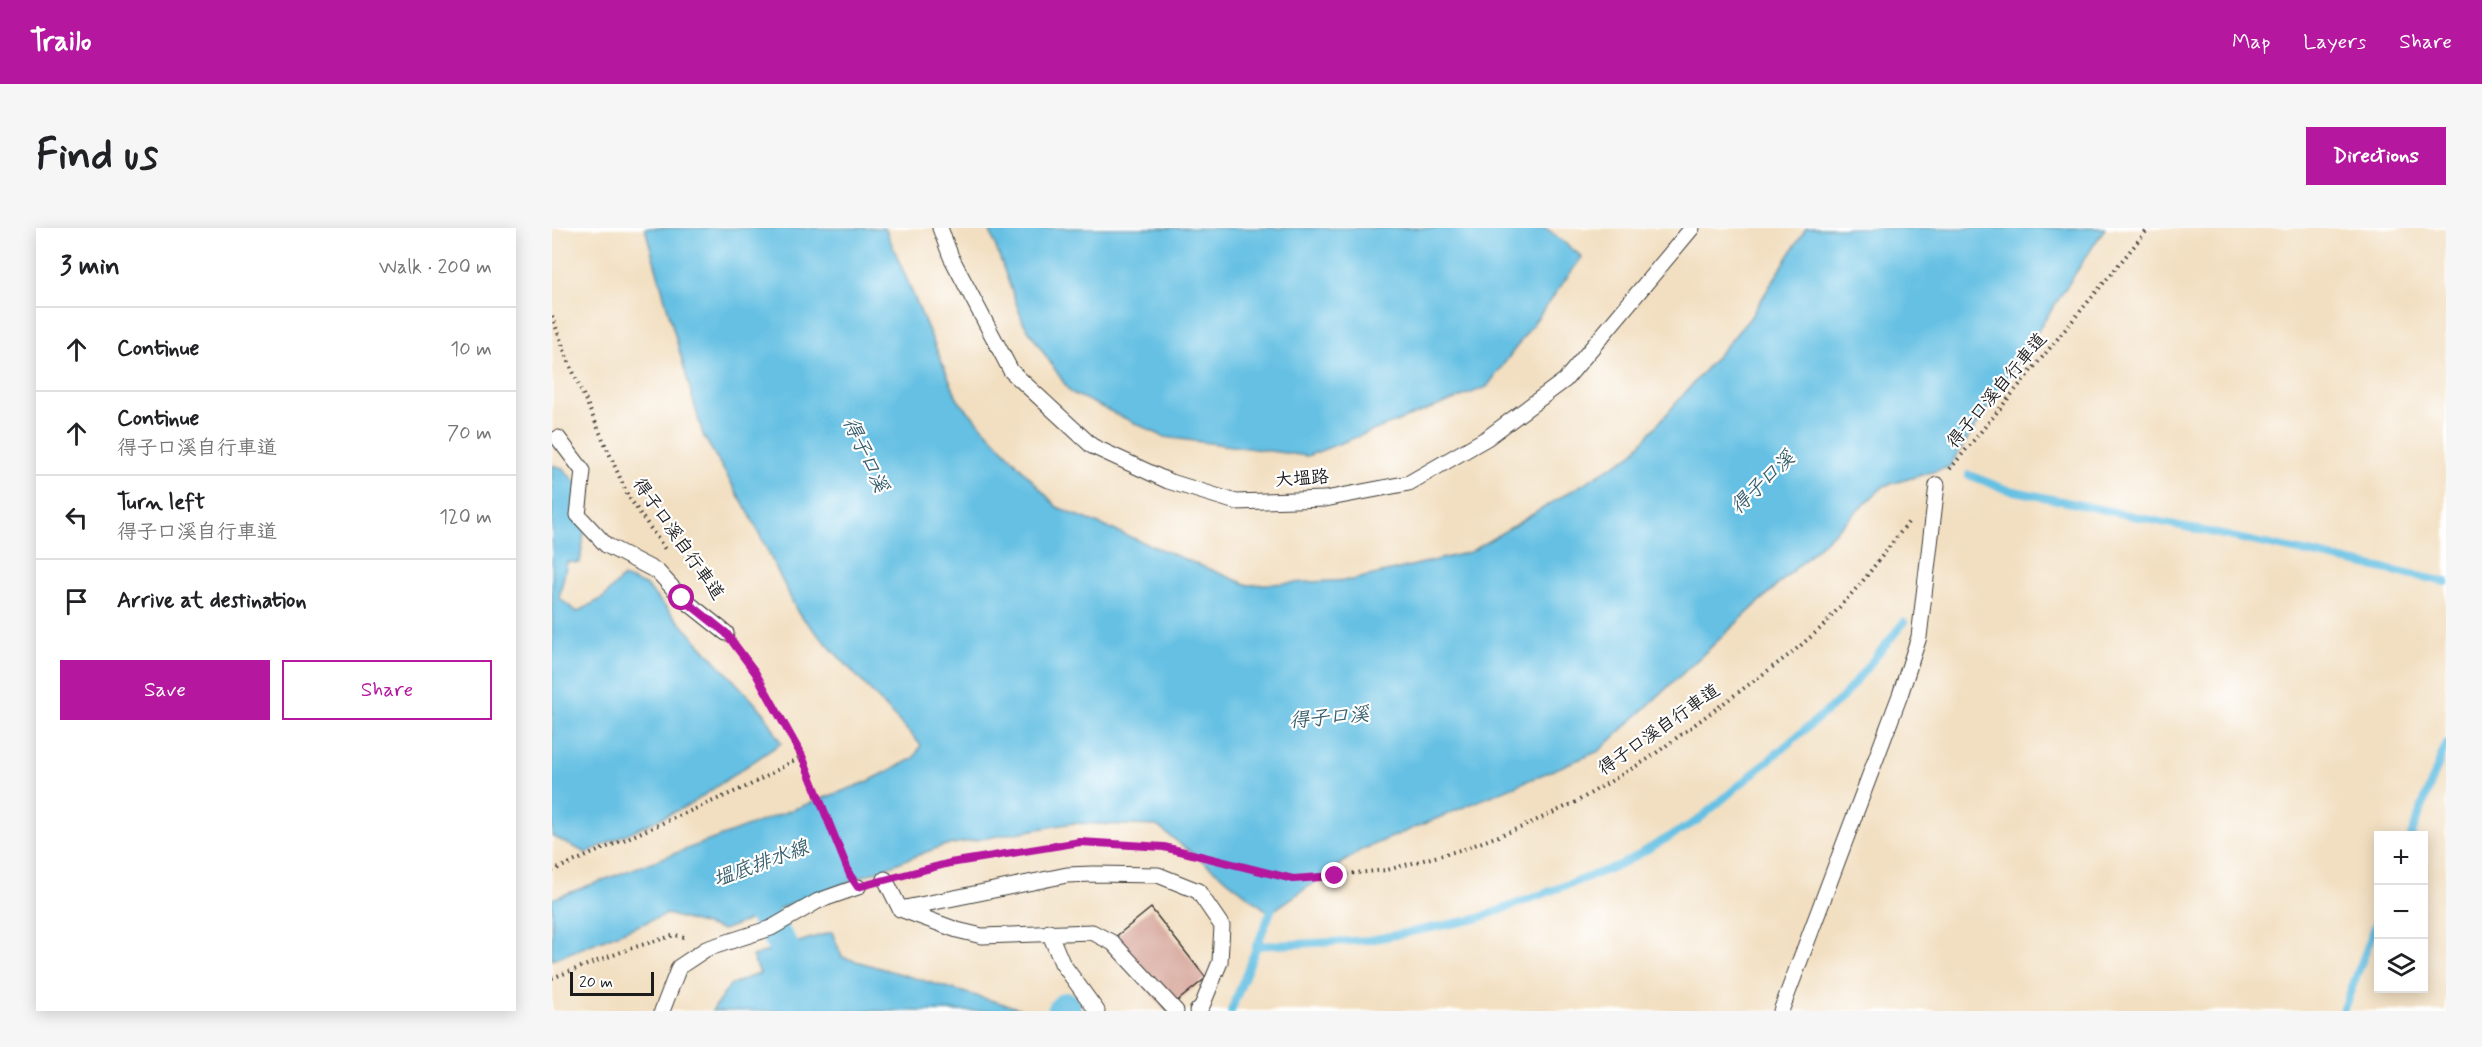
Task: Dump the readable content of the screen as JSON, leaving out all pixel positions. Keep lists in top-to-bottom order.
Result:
{
  "streets": {
    "lane": ["大塭路"],
    "path": ["得子口溪自行車道"]
  },
  "water": ["得子口溪", "塭底排水線"],
  "scale_bar": "20 m",
  "page": {
    "header": "Trailo",
    "nav": ["Map", "Layers", "Share"],
    "buttons": [
      "Directions",
      ["Save", "Share"]
    ],
    "title": "Find us",
    "heading": ["3 min", "Walk · 200 m"],
    "list": [
      ["Continue", "10 m"],
      ["Continue", "得子口溪自行車道", "70 m"],
      ["Turn left", "得子口溪自行車道", "120 m"],
      "Arrive at destination"
    ],
    "map_buttons": ["+", "−"],
    "scale": "20 m"
  }
}
